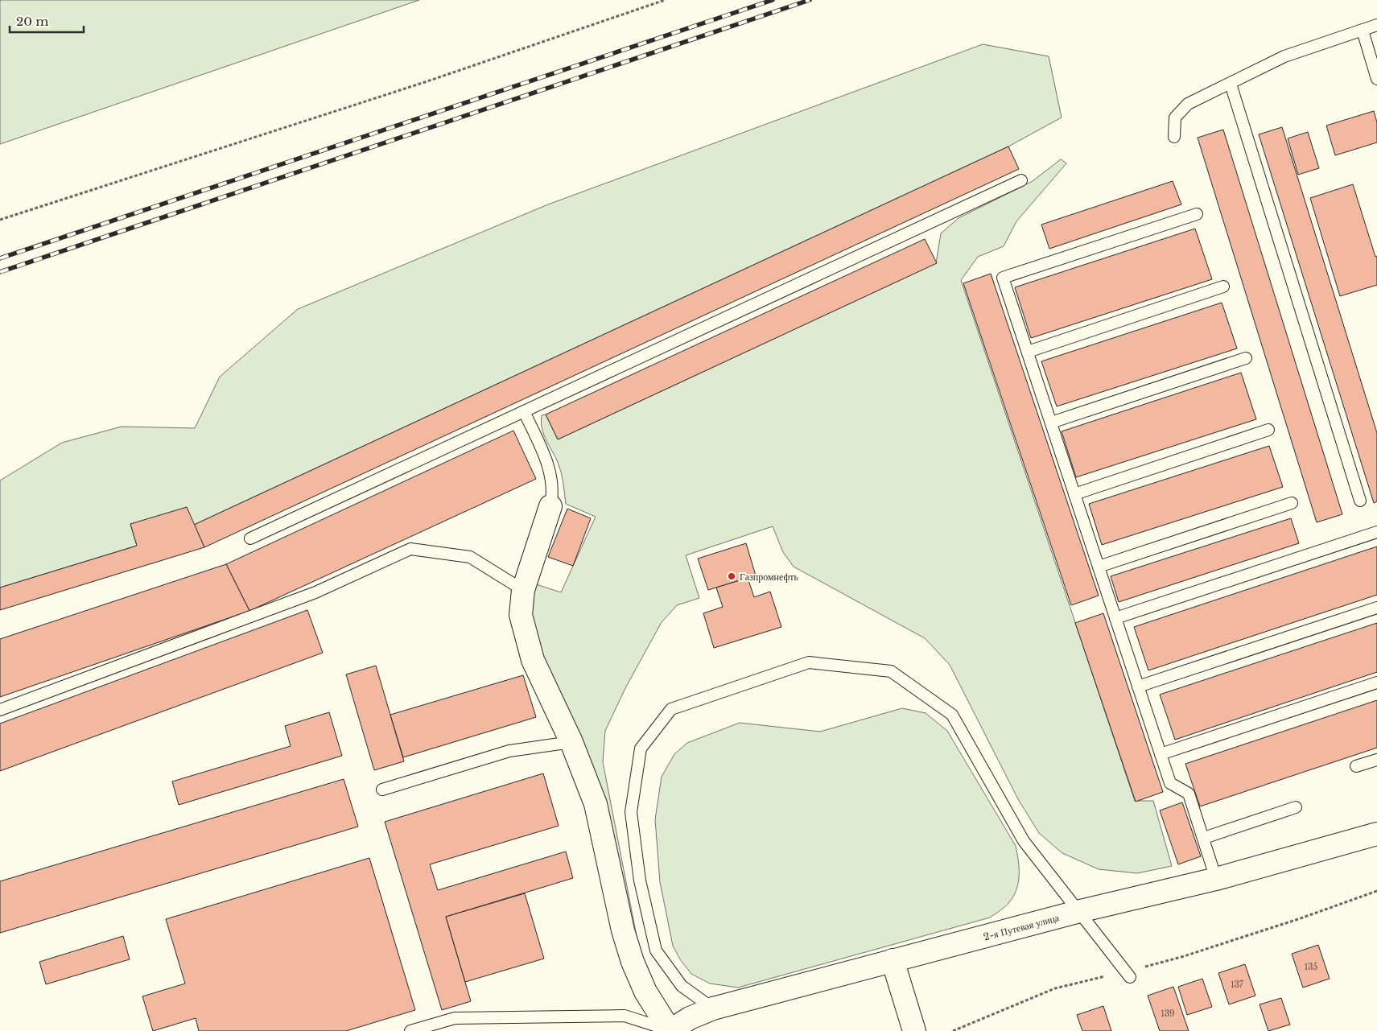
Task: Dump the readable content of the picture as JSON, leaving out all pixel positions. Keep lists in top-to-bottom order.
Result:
{
  "streets": {
    "street": ["2-я Путевая улица"]
  },
  "places": ["Газпромнефть"],
  "house_numbers": ["135", "137", "139"],
  "scale_bar": "20 m"
}
